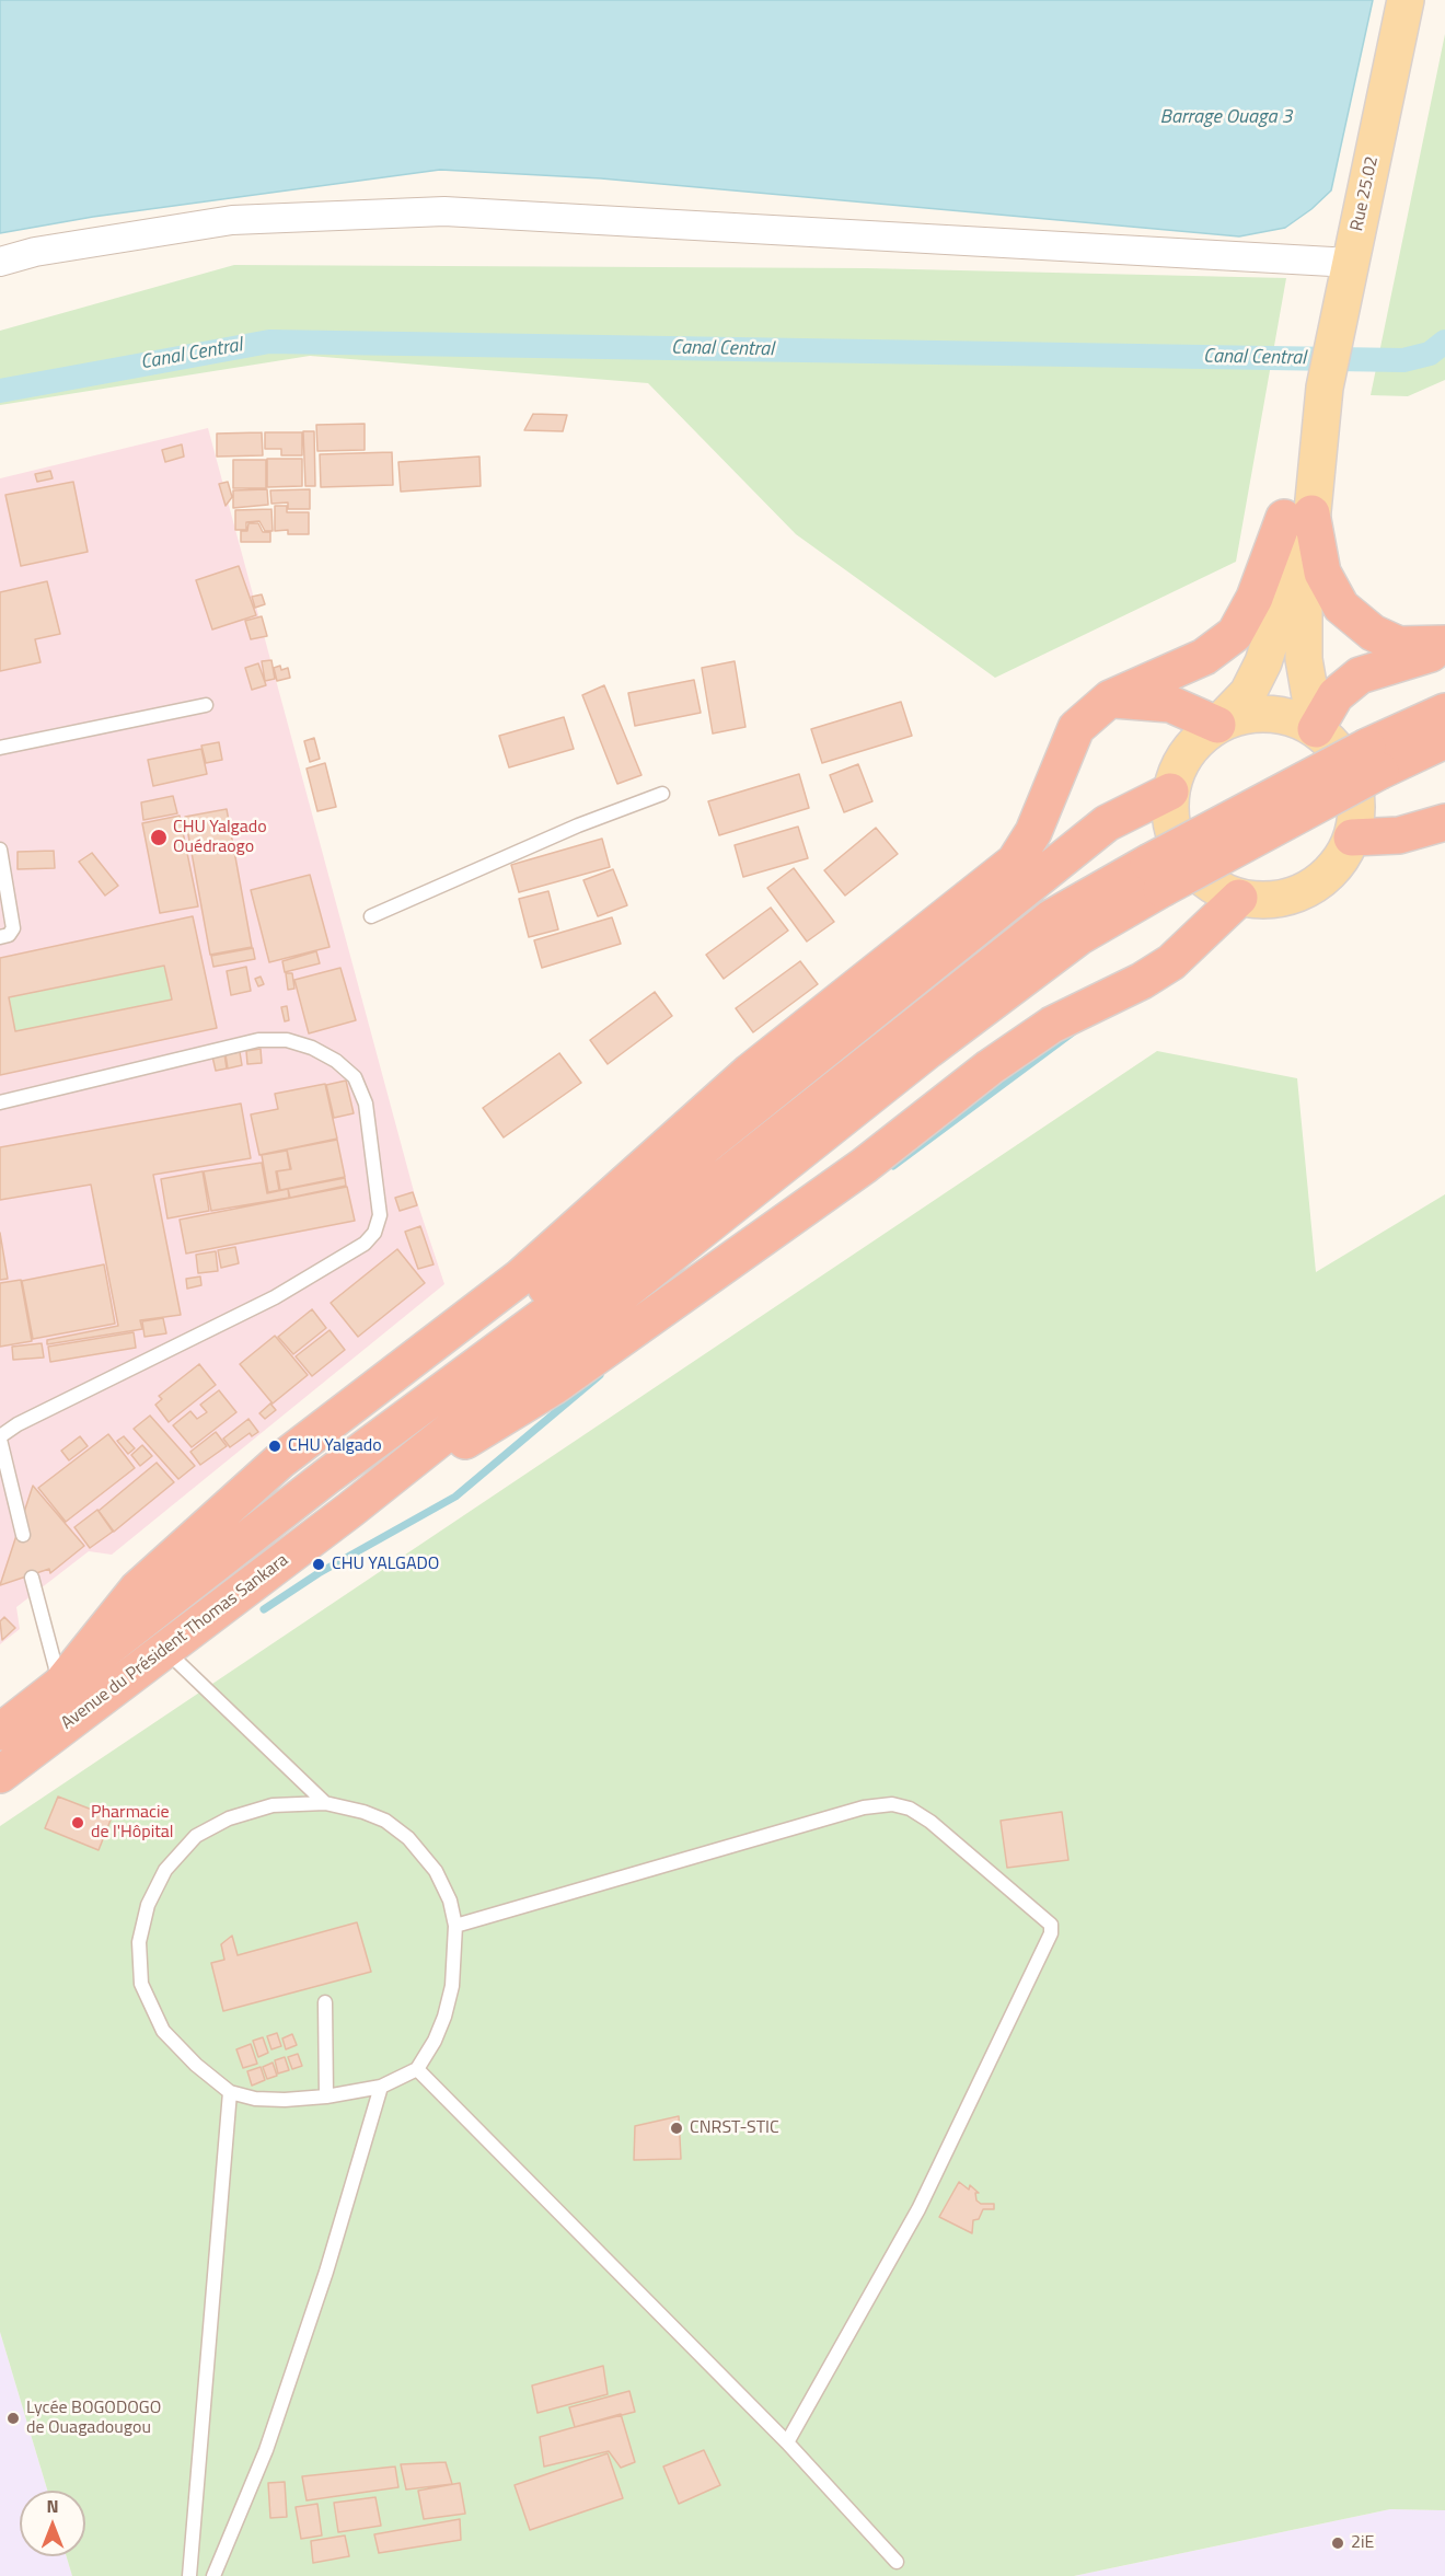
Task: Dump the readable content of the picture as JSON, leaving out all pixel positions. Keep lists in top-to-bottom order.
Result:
{
  "streets": {
    "highway": ["Avenue du Président Thomas Sankara"],
    "main road": ["Rue 25.02"]
  },
  "water": ["Barrage Ouaga 3", "Canal Central"],
  "places": [
    "CHU Yalgado Ouédraogo",
    "CHU Yalgado",
    "CHU YALGADO",
    "Pharmacie de l'Hôpital",
    "CNRST-STIC",
    "Lycée BOGODOGO de Ouagadougou",
    "2iE"
  ],
  "north": "top"
}
